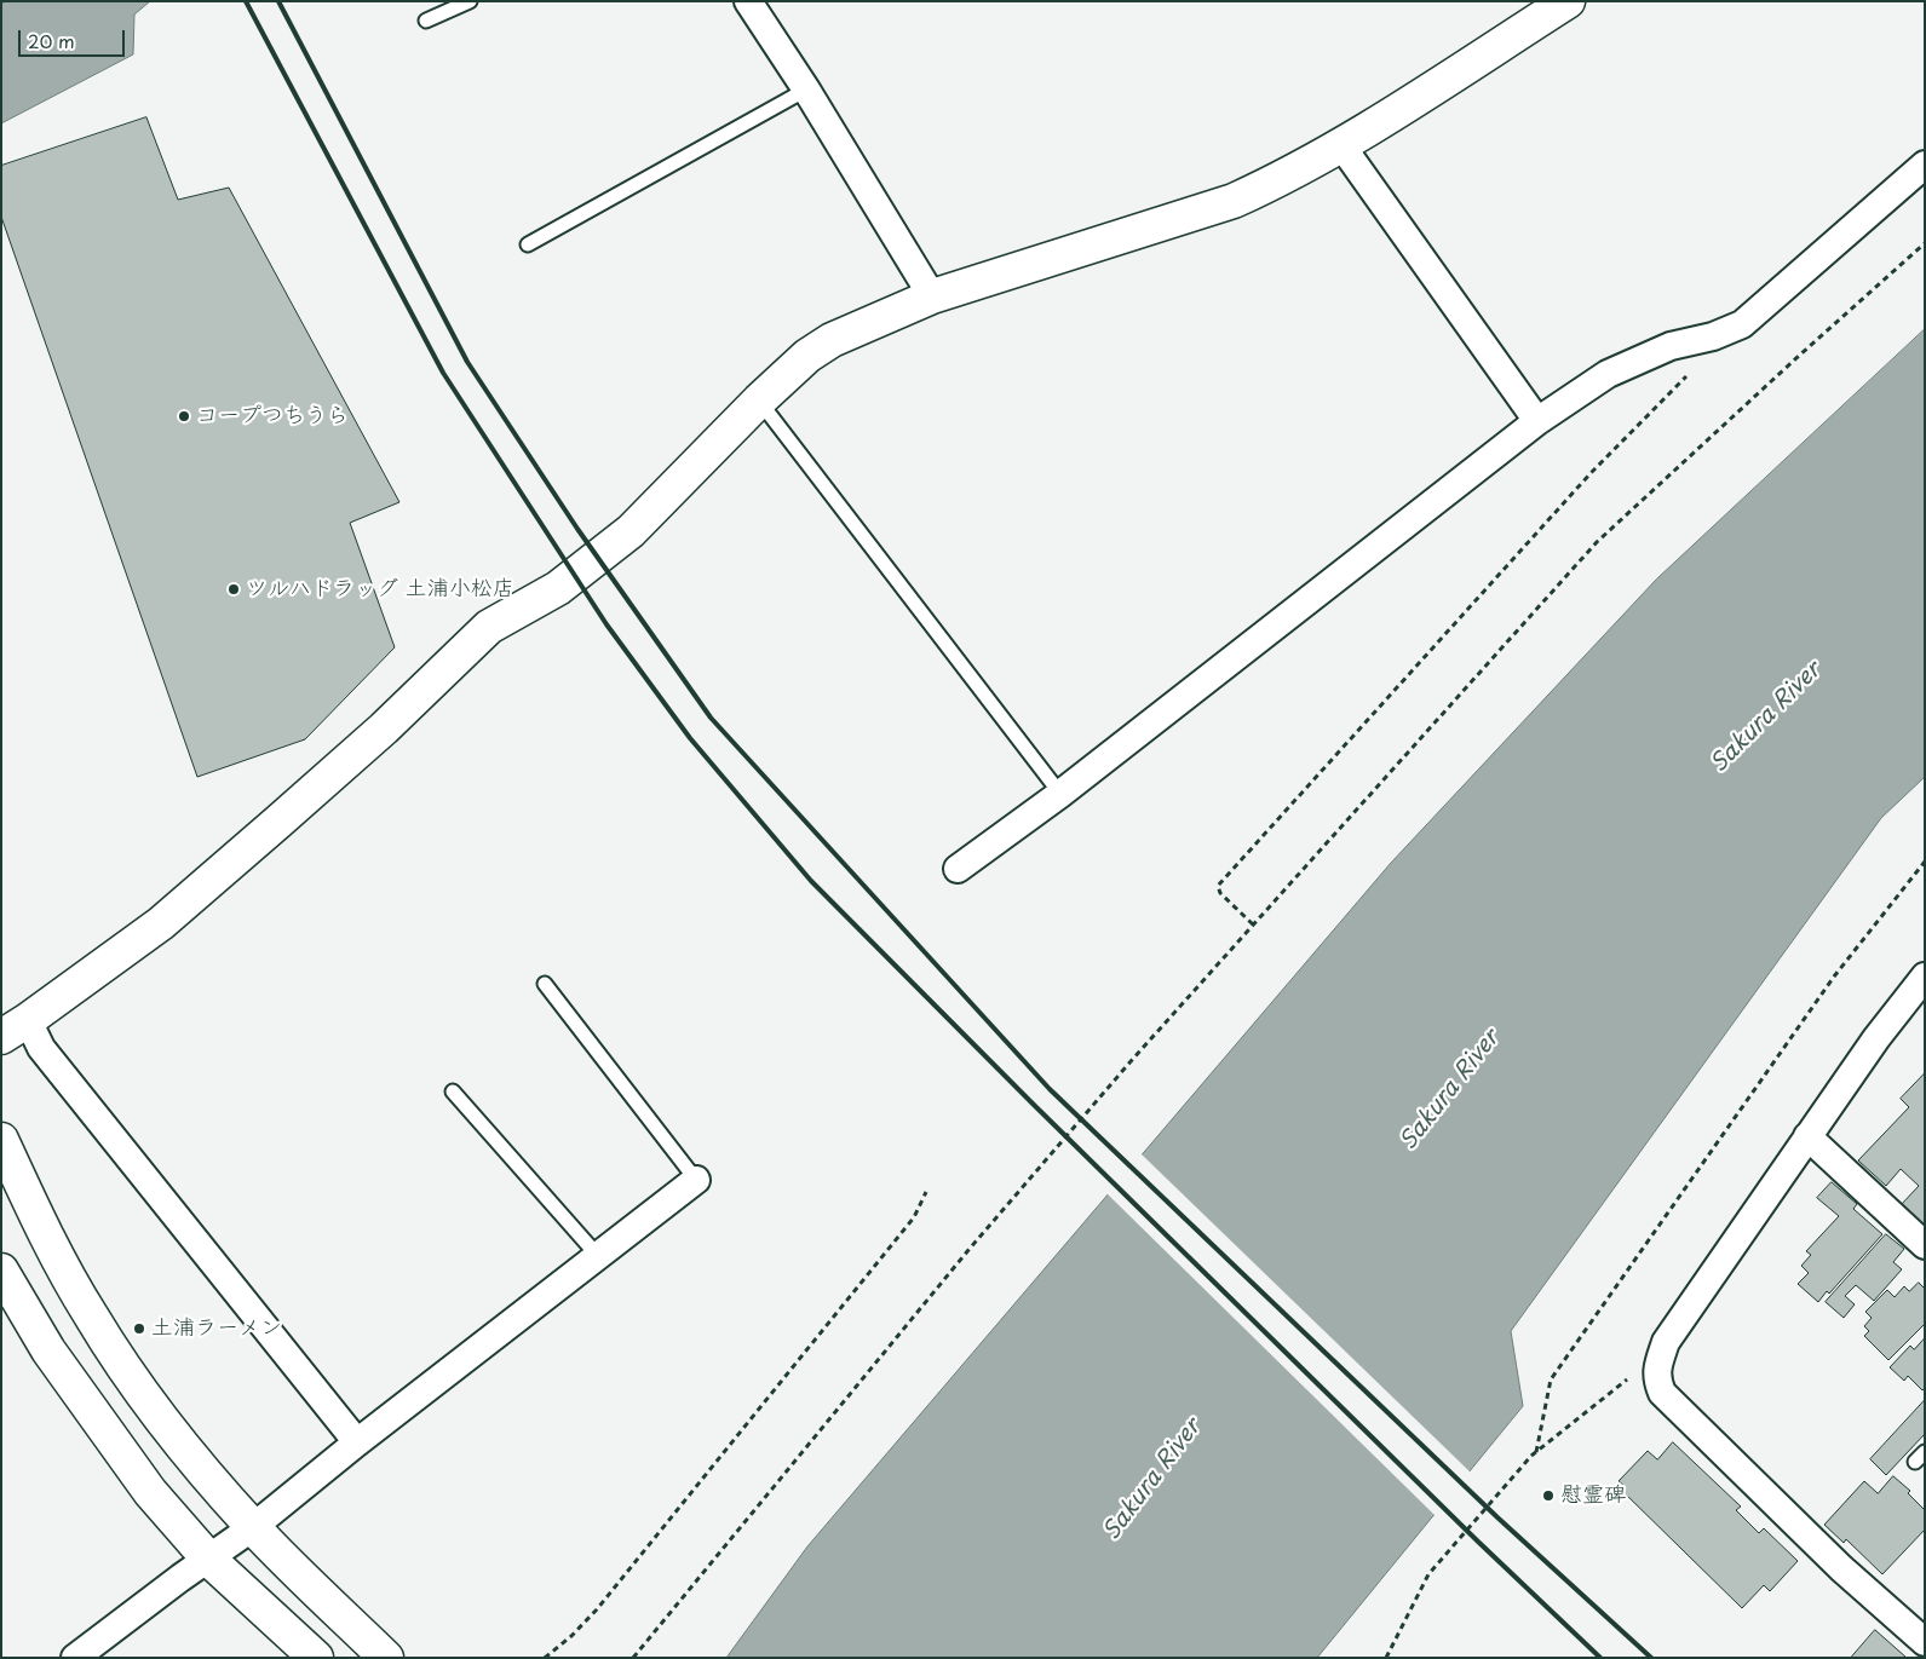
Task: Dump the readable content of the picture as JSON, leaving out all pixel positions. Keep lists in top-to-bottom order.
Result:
{
  "water": ["Sakura River"],
  "places": [
    "コープつちうら",
    "ツルハドラッグ 土浦小松店",
    "土浦ラーメン",
    "慰霊碑"
  ],
  "scale_bar": "20 m"
}
